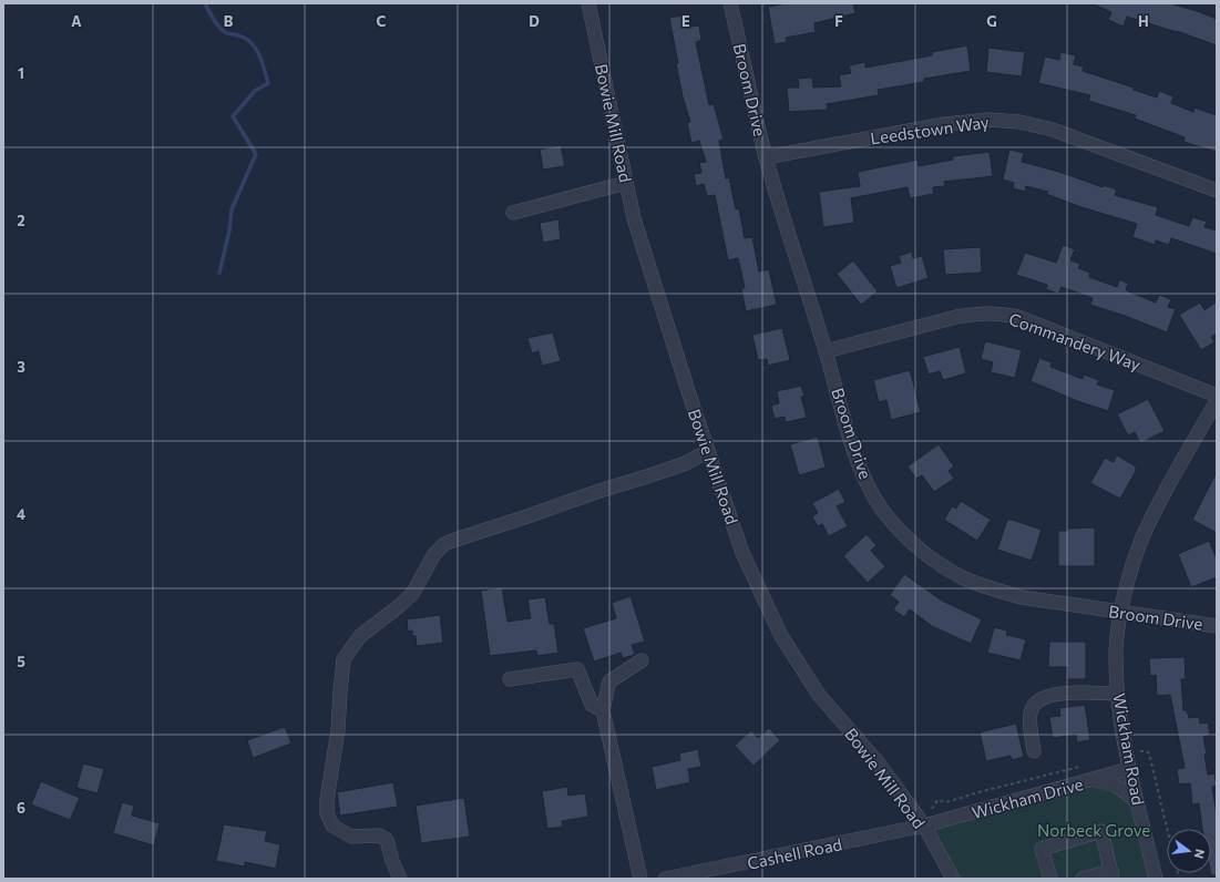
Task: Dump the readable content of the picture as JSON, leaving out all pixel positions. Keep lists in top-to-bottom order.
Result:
{
  "streets": {
    "street": [
      "Broom Drive",
      "Bowie Mill Road",
      "Leedstown Way",
      "Commandery Way",
      "Wickham Road",
      "Wickham Drive",
      "Cashell Road"
    ]
  },
  "crossings": [
    ["Broom Drive", "Leedstown Way"],
    ["Broom Drive", "Commandery Way"],
    ["Broom Drive", "Wickham Road"],
    ["Bowie Mill Road", "Wickham Drive"],
    ["Bowie Mill Road", "Cashell Road"],
    ["Wickham Road", "Wickham Drive"],
    ["Wickham Drive", "Cashell Road"]
  ],
  "parks": ["Norbeck Grove"],
  "north": "right",
  "grid": {
    "columns": [
      "A",
      "B",
      "C",
      "D",
      "E",
      "F",
      "G",
      "H"
    ],
    "rows": [
      "1",
      "2",
      "3",
      "4",
      "5",
      "6"
    ]
  }
}
